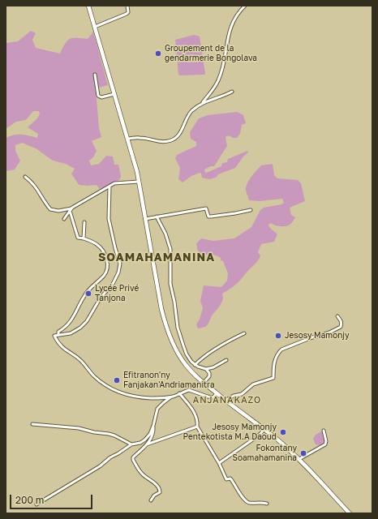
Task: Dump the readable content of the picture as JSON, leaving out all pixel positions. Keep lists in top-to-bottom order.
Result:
{
  "districts": ["SOAMAHAMANINA", "ANJANAKAZO"],
  "places": [
    "Groupement de la gendarmerie Bongolava",
    "Lycée Privé Tanjona",
    "Jesosy Mamonjy",
    "Efitranon'ny Fanjakan'Andriamanitra",
    "Jesosy Mamonjy Pentekotista M.A Daoud",
    "Fokontany Soamahamanina"
  ],
  "scale_bar": "200 m"
}
